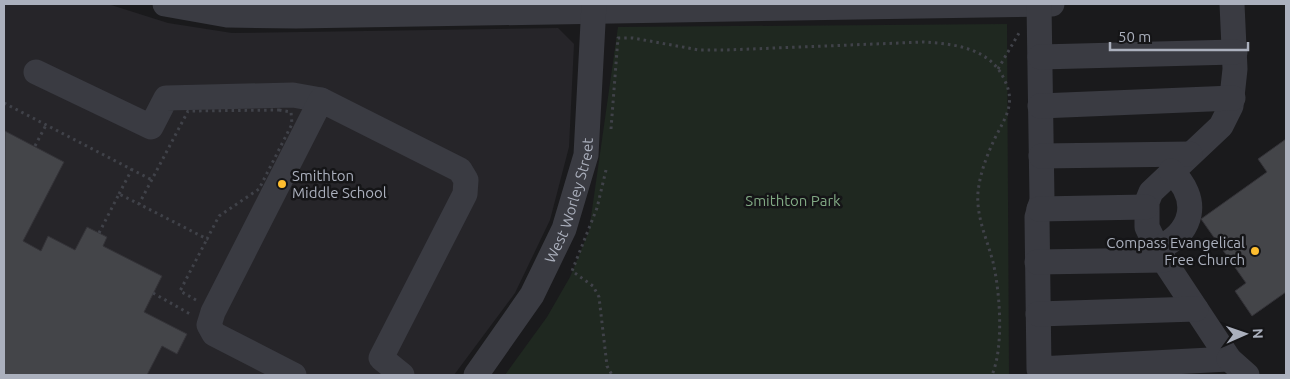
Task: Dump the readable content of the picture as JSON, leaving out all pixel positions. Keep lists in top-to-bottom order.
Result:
{
  "streets": {
    "street": ["West Worley Street"]
  },
  "parks": ["Smithton Park"],
  "places": ["Smithton Middle School", "Compass Evangelical Free Church"],
  "scale_bar": "50 m",
  "north": "right"
}
